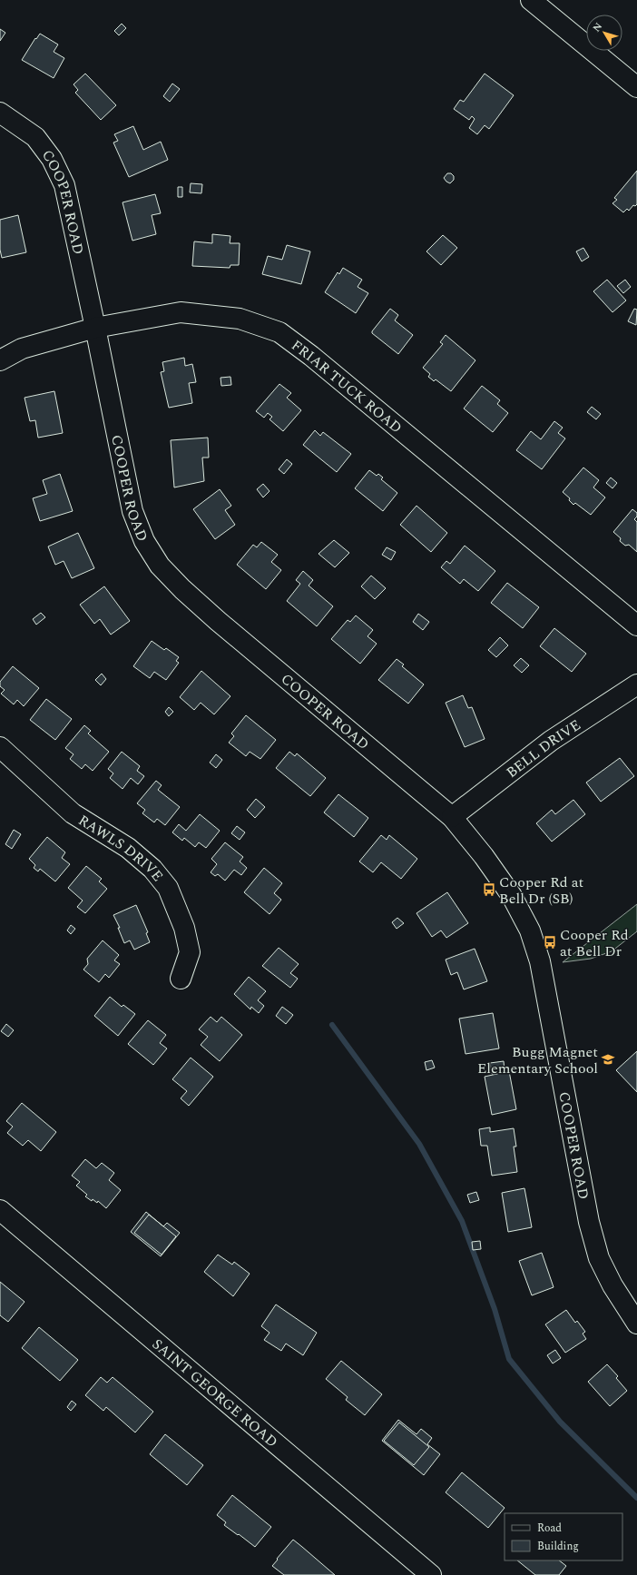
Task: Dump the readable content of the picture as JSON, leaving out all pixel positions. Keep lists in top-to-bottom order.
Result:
{
  "streets": {
    "street": [
      "COOPER ROAD",
      "FRIAR TUCK ROAD",
      "BELL DRIVE",
      "RAWLS DRIVE",
      "SAINT GEORGE ROAD"
    ]
  },
  "crossings": [
    ["COOPER ROAD", "FRIAR TUCK ROAD"],
    ["COOPER ROAD", "BELL DRIVE"]
  ],
  "places": {
    "bus stop": ["Cooper Rd at Bell Dr (SB)", "Cooper Rd at Bell Dr"],
    "school or university": ["Bugg Magnet Elementary School"]
  },
  "legend": ["Road", "Building"],
  "north": "top left"
}
